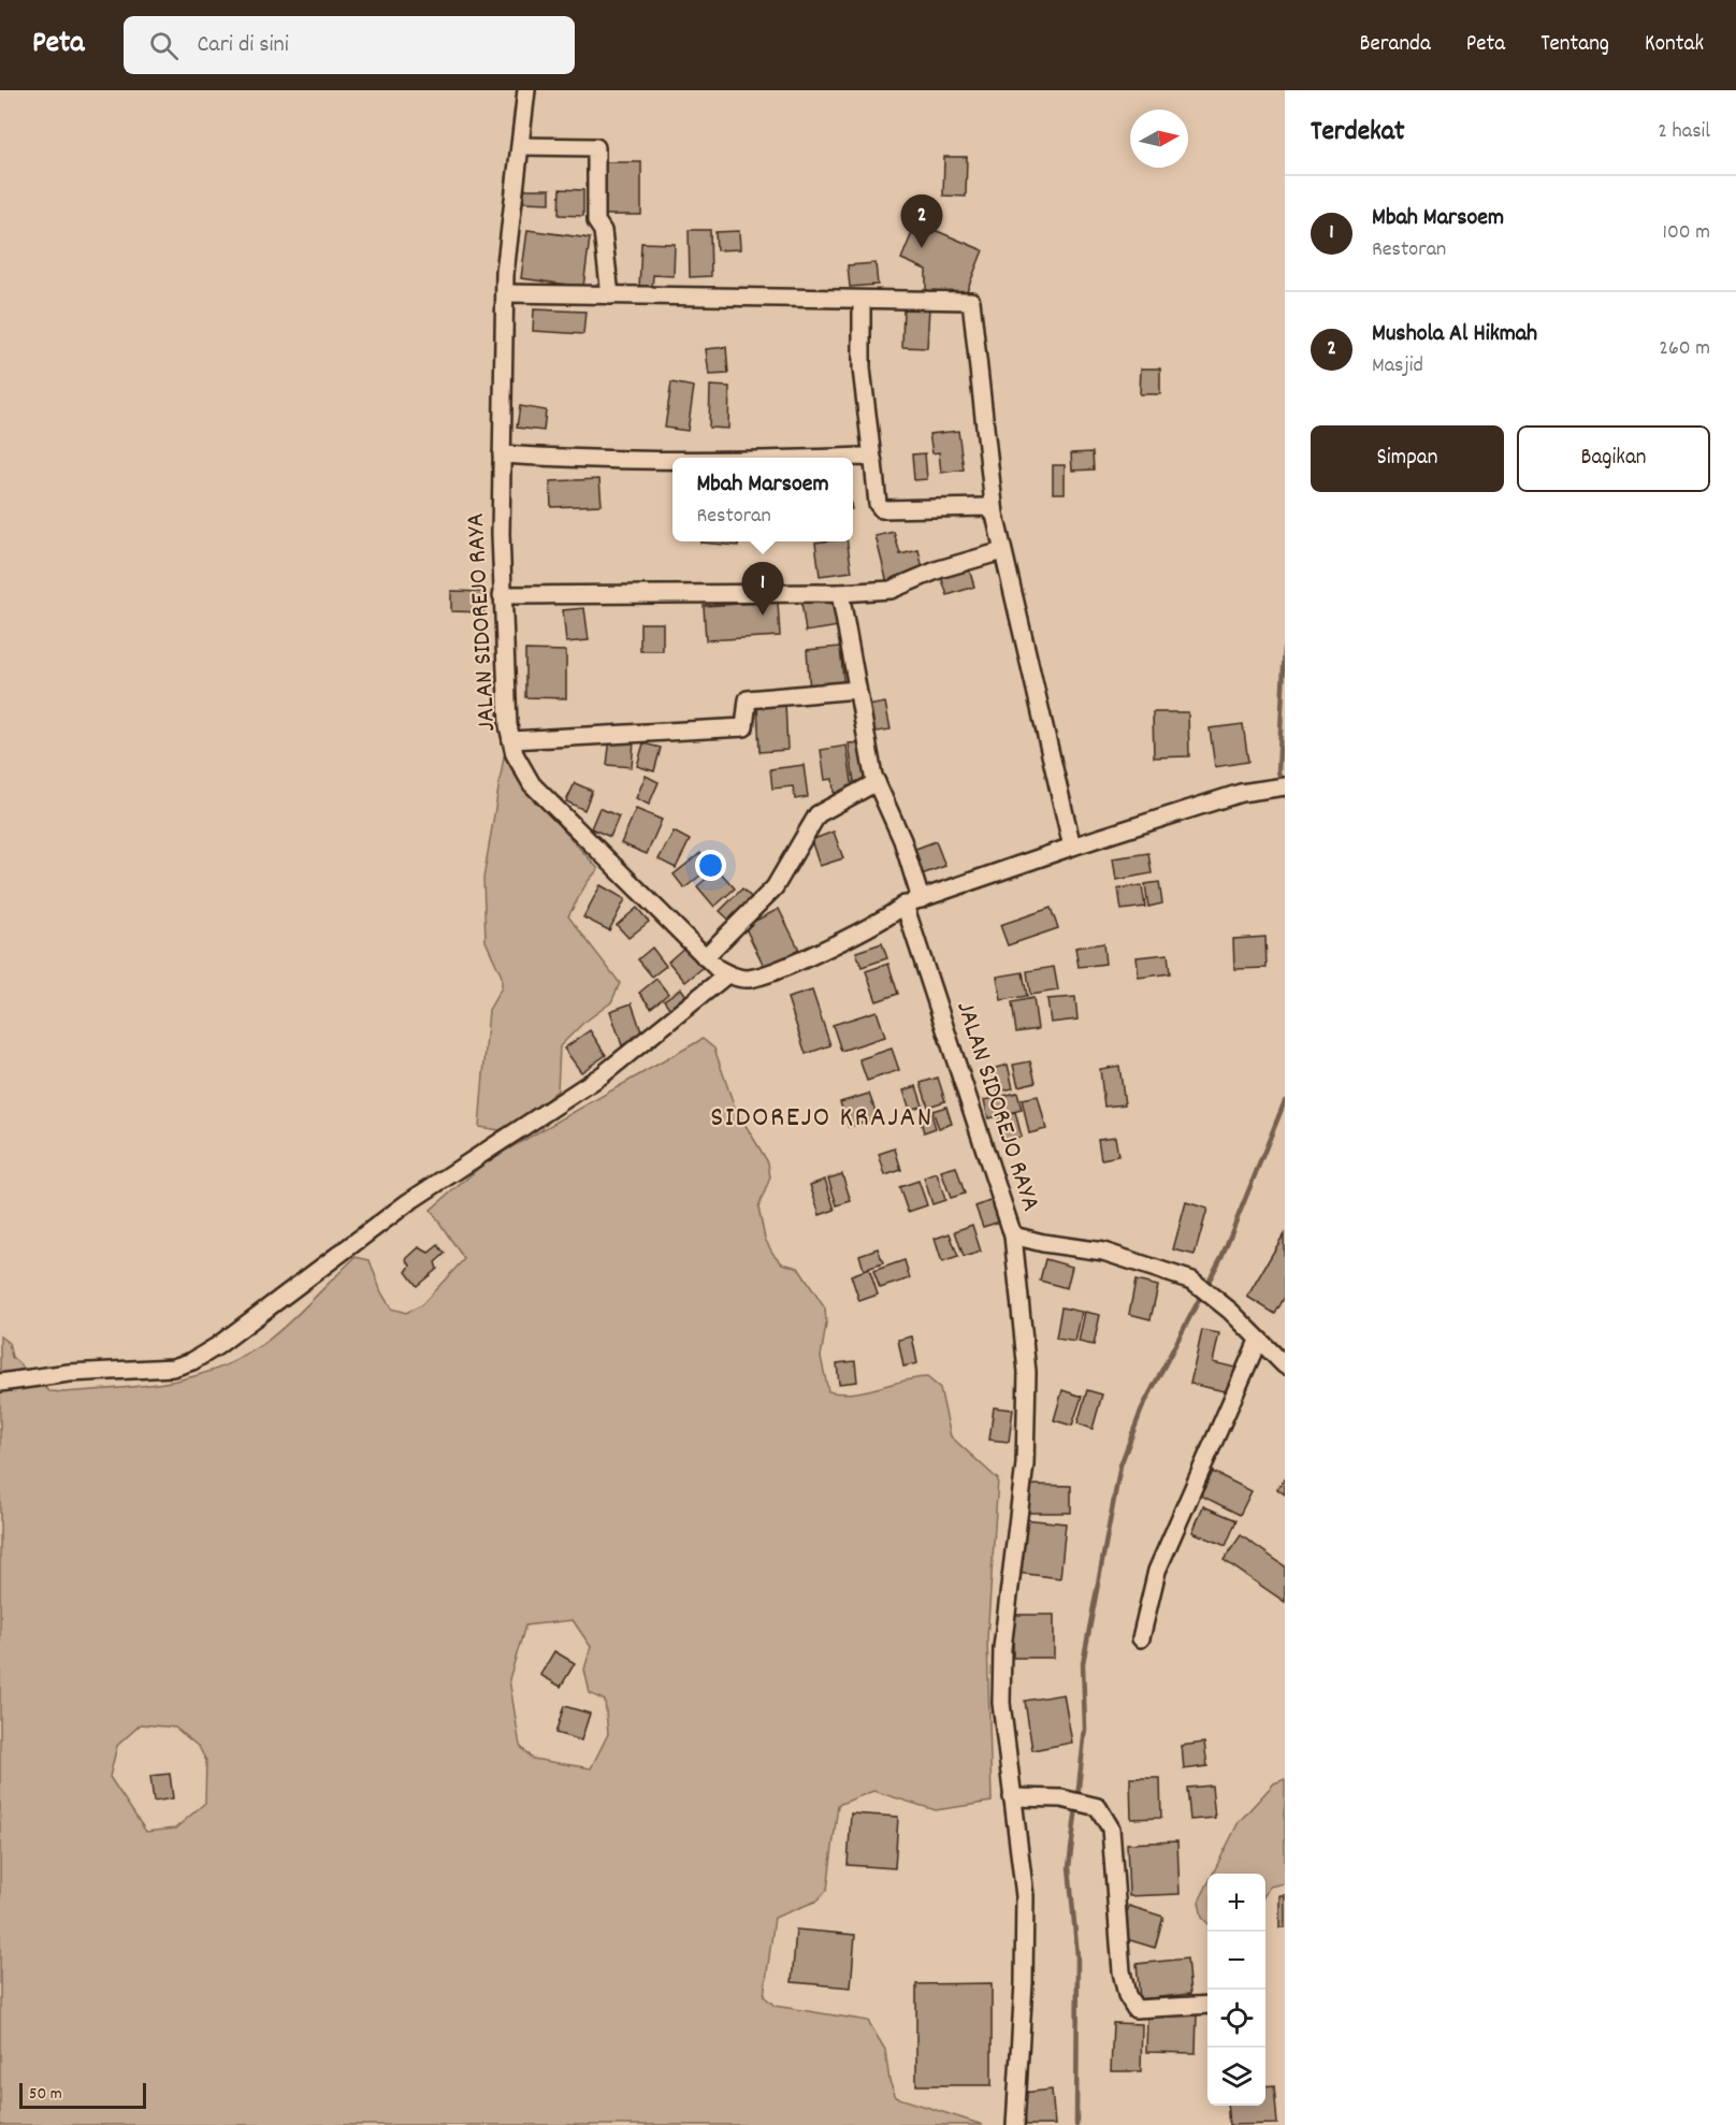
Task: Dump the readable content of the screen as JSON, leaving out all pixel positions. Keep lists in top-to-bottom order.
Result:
{
  "streets": {
    "street": ["JALAN SIDOREJO RAYA"]
  },
  "districts": ["SIDOREJO KRAJAN"],
  "scale_bar": "50 m",
  "north": "right",
  "page": {
    "header": "Peta",
    "search": "Cari di sini",
    "nav": [
      "Beranda",
      "Peta",
      "Tentang",
      "Kontak"
    ],
    "heading": ["Terdekat", "2 hasil"],
    "list": [
      {
        "mark": "1",
        "name": "Mbah Marsoem",
        "note": "Restoran",
        "value": "100 m"
      },
      {
        "mark": "2",
        "name": "Mushola Al Hikmah",
        "note": "Masjid",
        "value": "260 m"
      }
    ],
    "pins": ["2", "1"],
    "buttons": ["Simpan", "Bagikan"],
    "popup": ["Mbah Marsoem", "Restoran"],
    "map_buttons": ["+", "−"],
    "scale": "50 m"
  }
}
